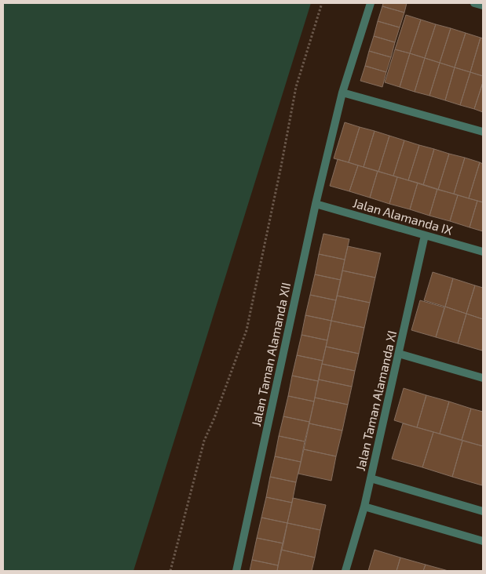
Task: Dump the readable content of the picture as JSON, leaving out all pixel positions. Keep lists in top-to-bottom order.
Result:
{
  "streets": {
    "street": ["Jalan Alamanda IX", "Jalan Taman Alamanda XII", "Jalan Taman Alamanda XI"]
  },
  "crossings": [
    ["Jalan Alamanda IX", "Jalan Taman Alamanda XII"],
    ["Jalan Alamanda IX", "Jalan Taman Alamanda XI"]
  ]
}
